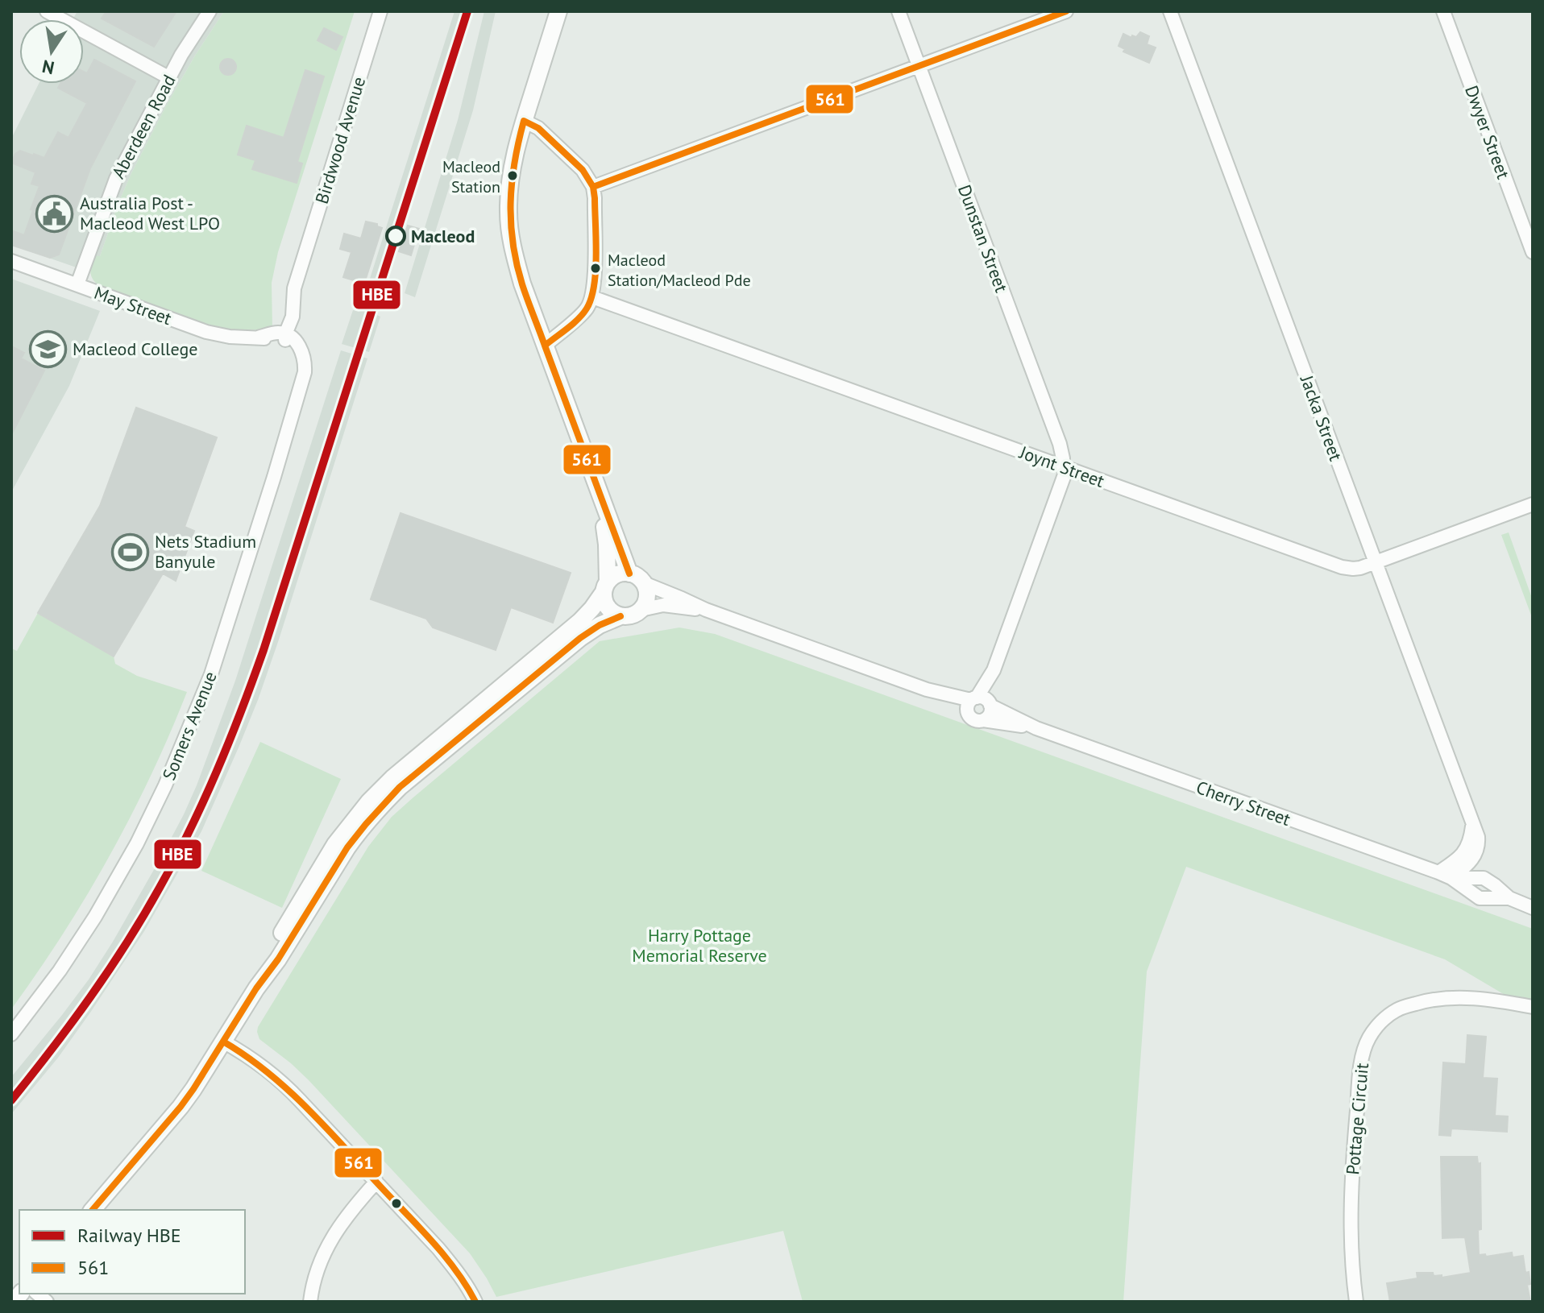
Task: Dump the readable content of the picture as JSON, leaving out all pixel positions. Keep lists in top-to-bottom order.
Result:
{
  "streets": {
    "street": [
      "Aberdeen Road",
      "Dwyer Street",
      "Birdwood Avenue",
      "Dunstan Street",
      "May Street",
      "Jacka Street",
      "Joynt Street",
      "Somers Avenue",
      "Cherry Street",
      "Pottage Circuit"
    ]
  },
  "crossings": [
    ["Aberdeen Road", "May Street"],
    ["Birdwood Avenue", "May Street"],
    ["Birdwood Avenue", "Somers Avenue"],
    ["Dunstan Street", "Joynt Street"],
    ["Dunstan Street", "Cherry Street"],
    ["May Street", "Somers Avenue"],
    ["Jacka Street", "Joynt Street"],
    ["Jacka Street", "Cherry Street"]
  ],
  "parks": ["Harry Pottage Memorial Reserve"],
  "places": {
    "other": ["Macleod Station", "Macleod", "Macleod Station/Macleod Pde"],
    "public building": ["Australia Post - Macleod West LPO"],
    "school or university": ["Macleod College"],
    "sports": ["Nets Stadium Banyule"]
  },
  "lines": ["rail line HBE", "transit line 561"],
  "legend": ["Railway HBE", "561"],
  "north": "bottom"
}
